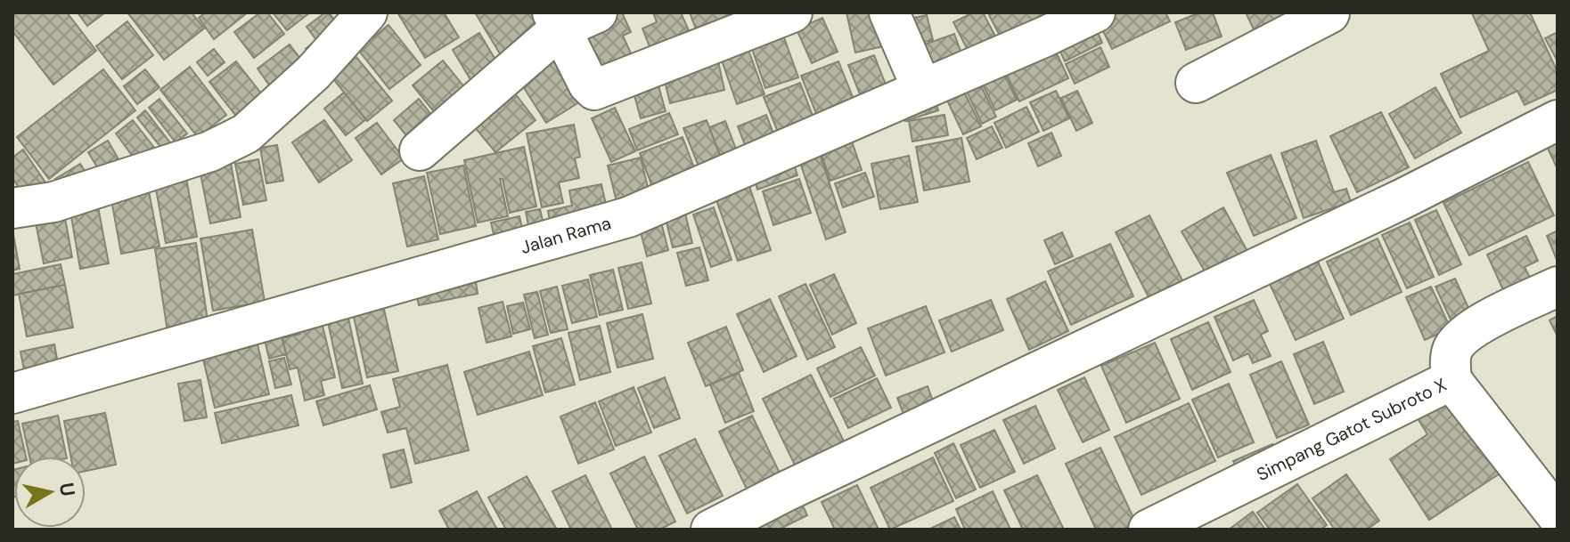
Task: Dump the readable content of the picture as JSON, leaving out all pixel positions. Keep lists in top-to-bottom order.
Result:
{
  "streets": {
    "street": ["Jalan Rama", "Simpang Gatot Subroto X"]
  },
  "north": "right"
}
